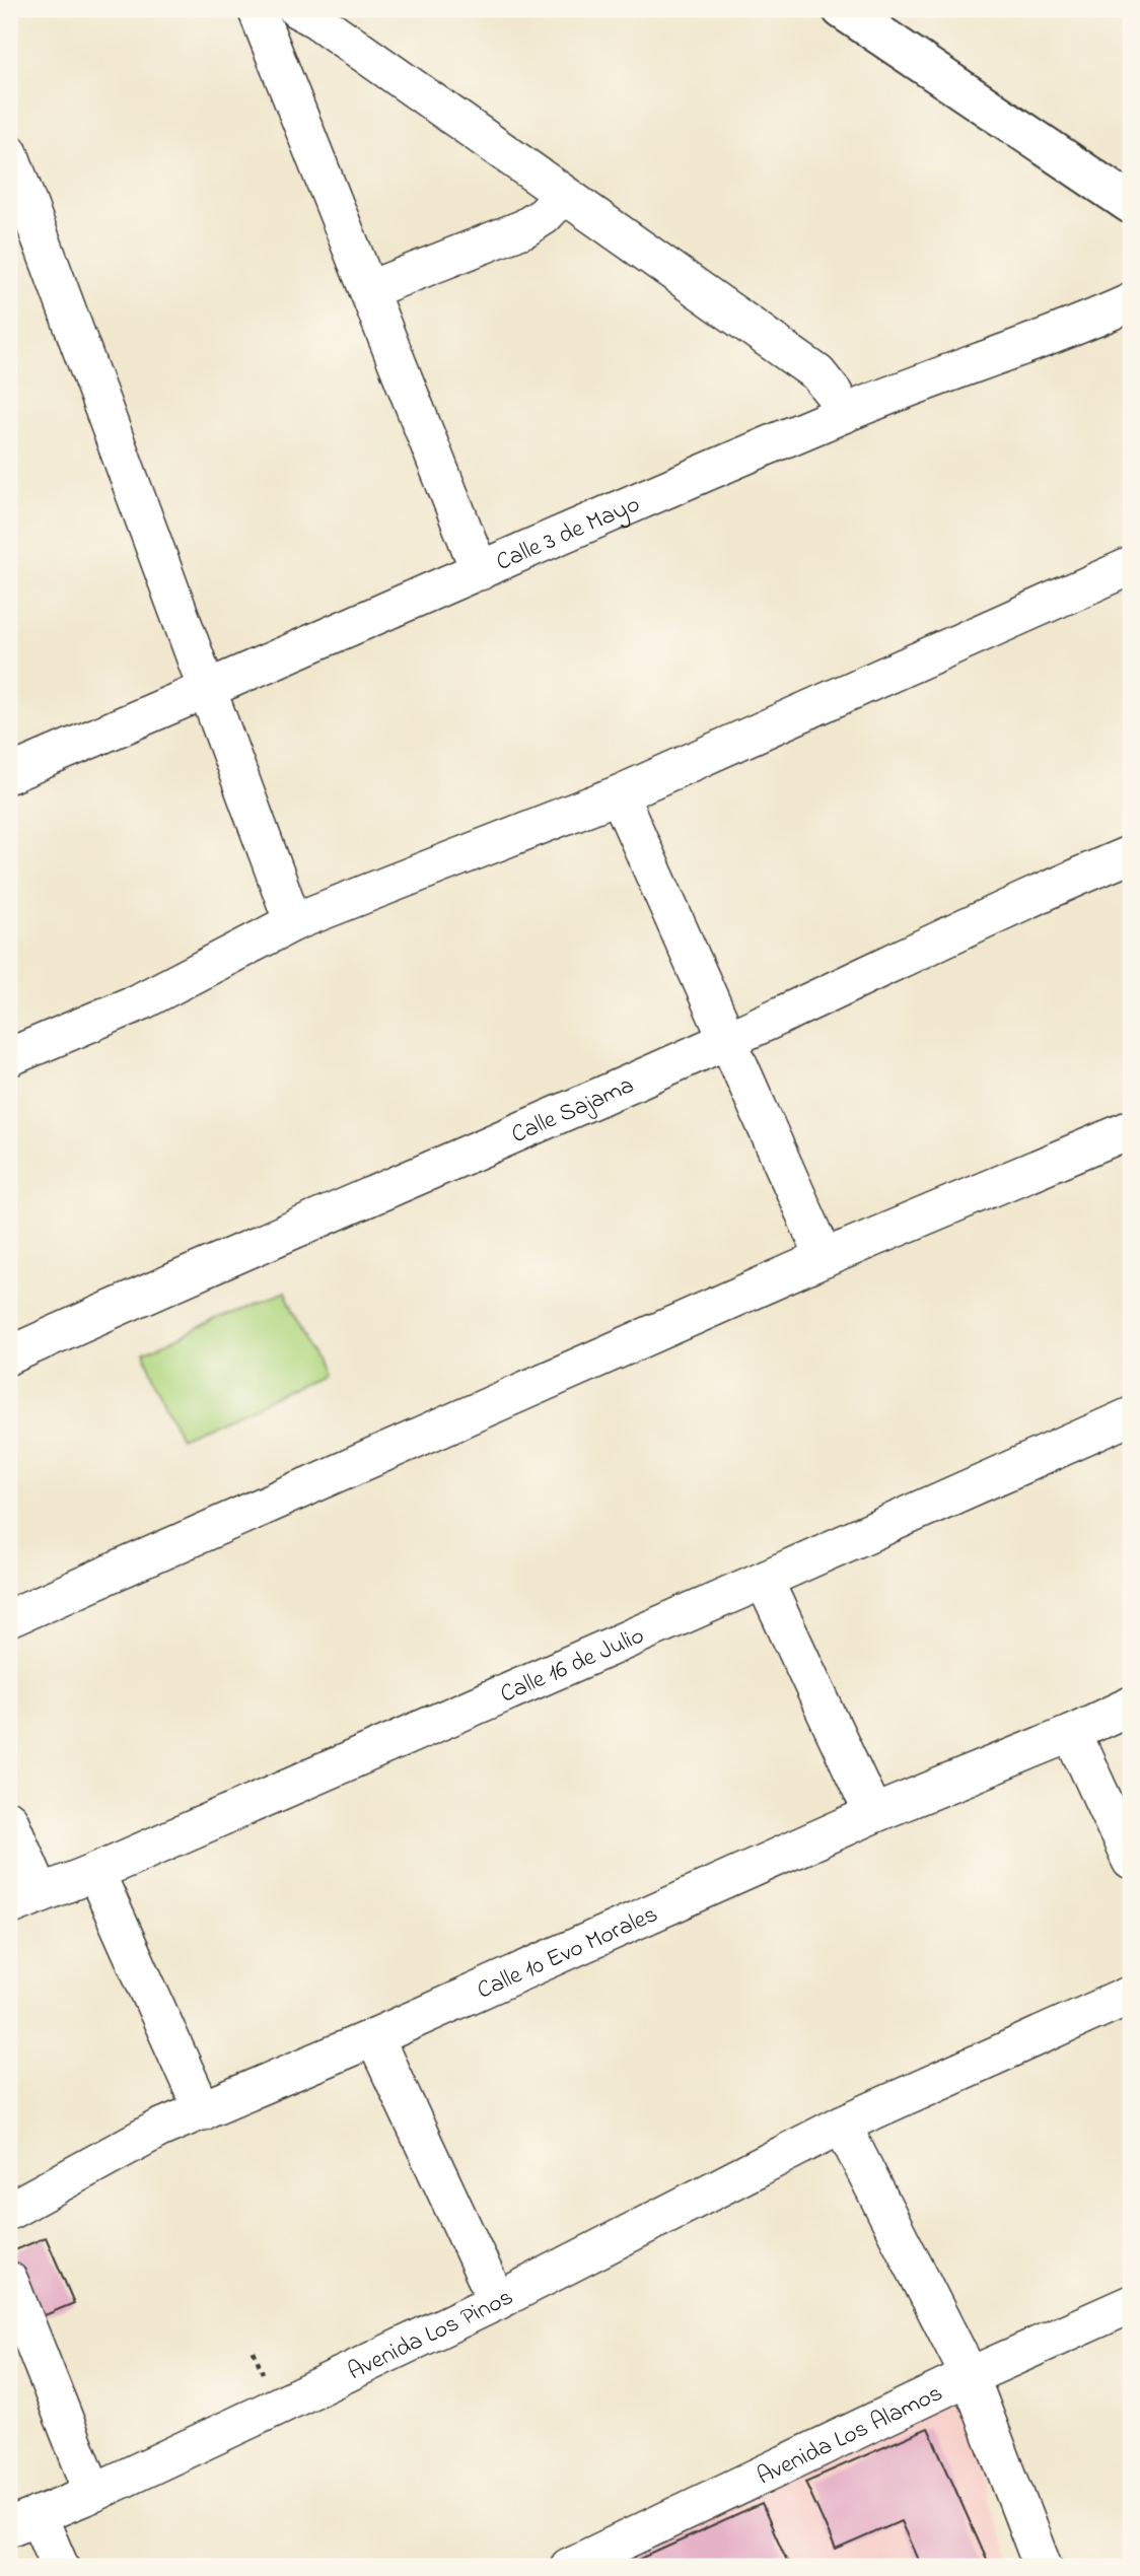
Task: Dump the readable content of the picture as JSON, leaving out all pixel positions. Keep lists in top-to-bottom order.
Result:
{
  "streets": {
    "street": [
      "Calle 3 de Mayo",
      "Calle Sajama",
      "Calle 16 de Julio",
      "Calle 10 Evo Morales",
      "Avenida Los Pinos",
      "Avenida Los Alamos"
    ]
  }
}
